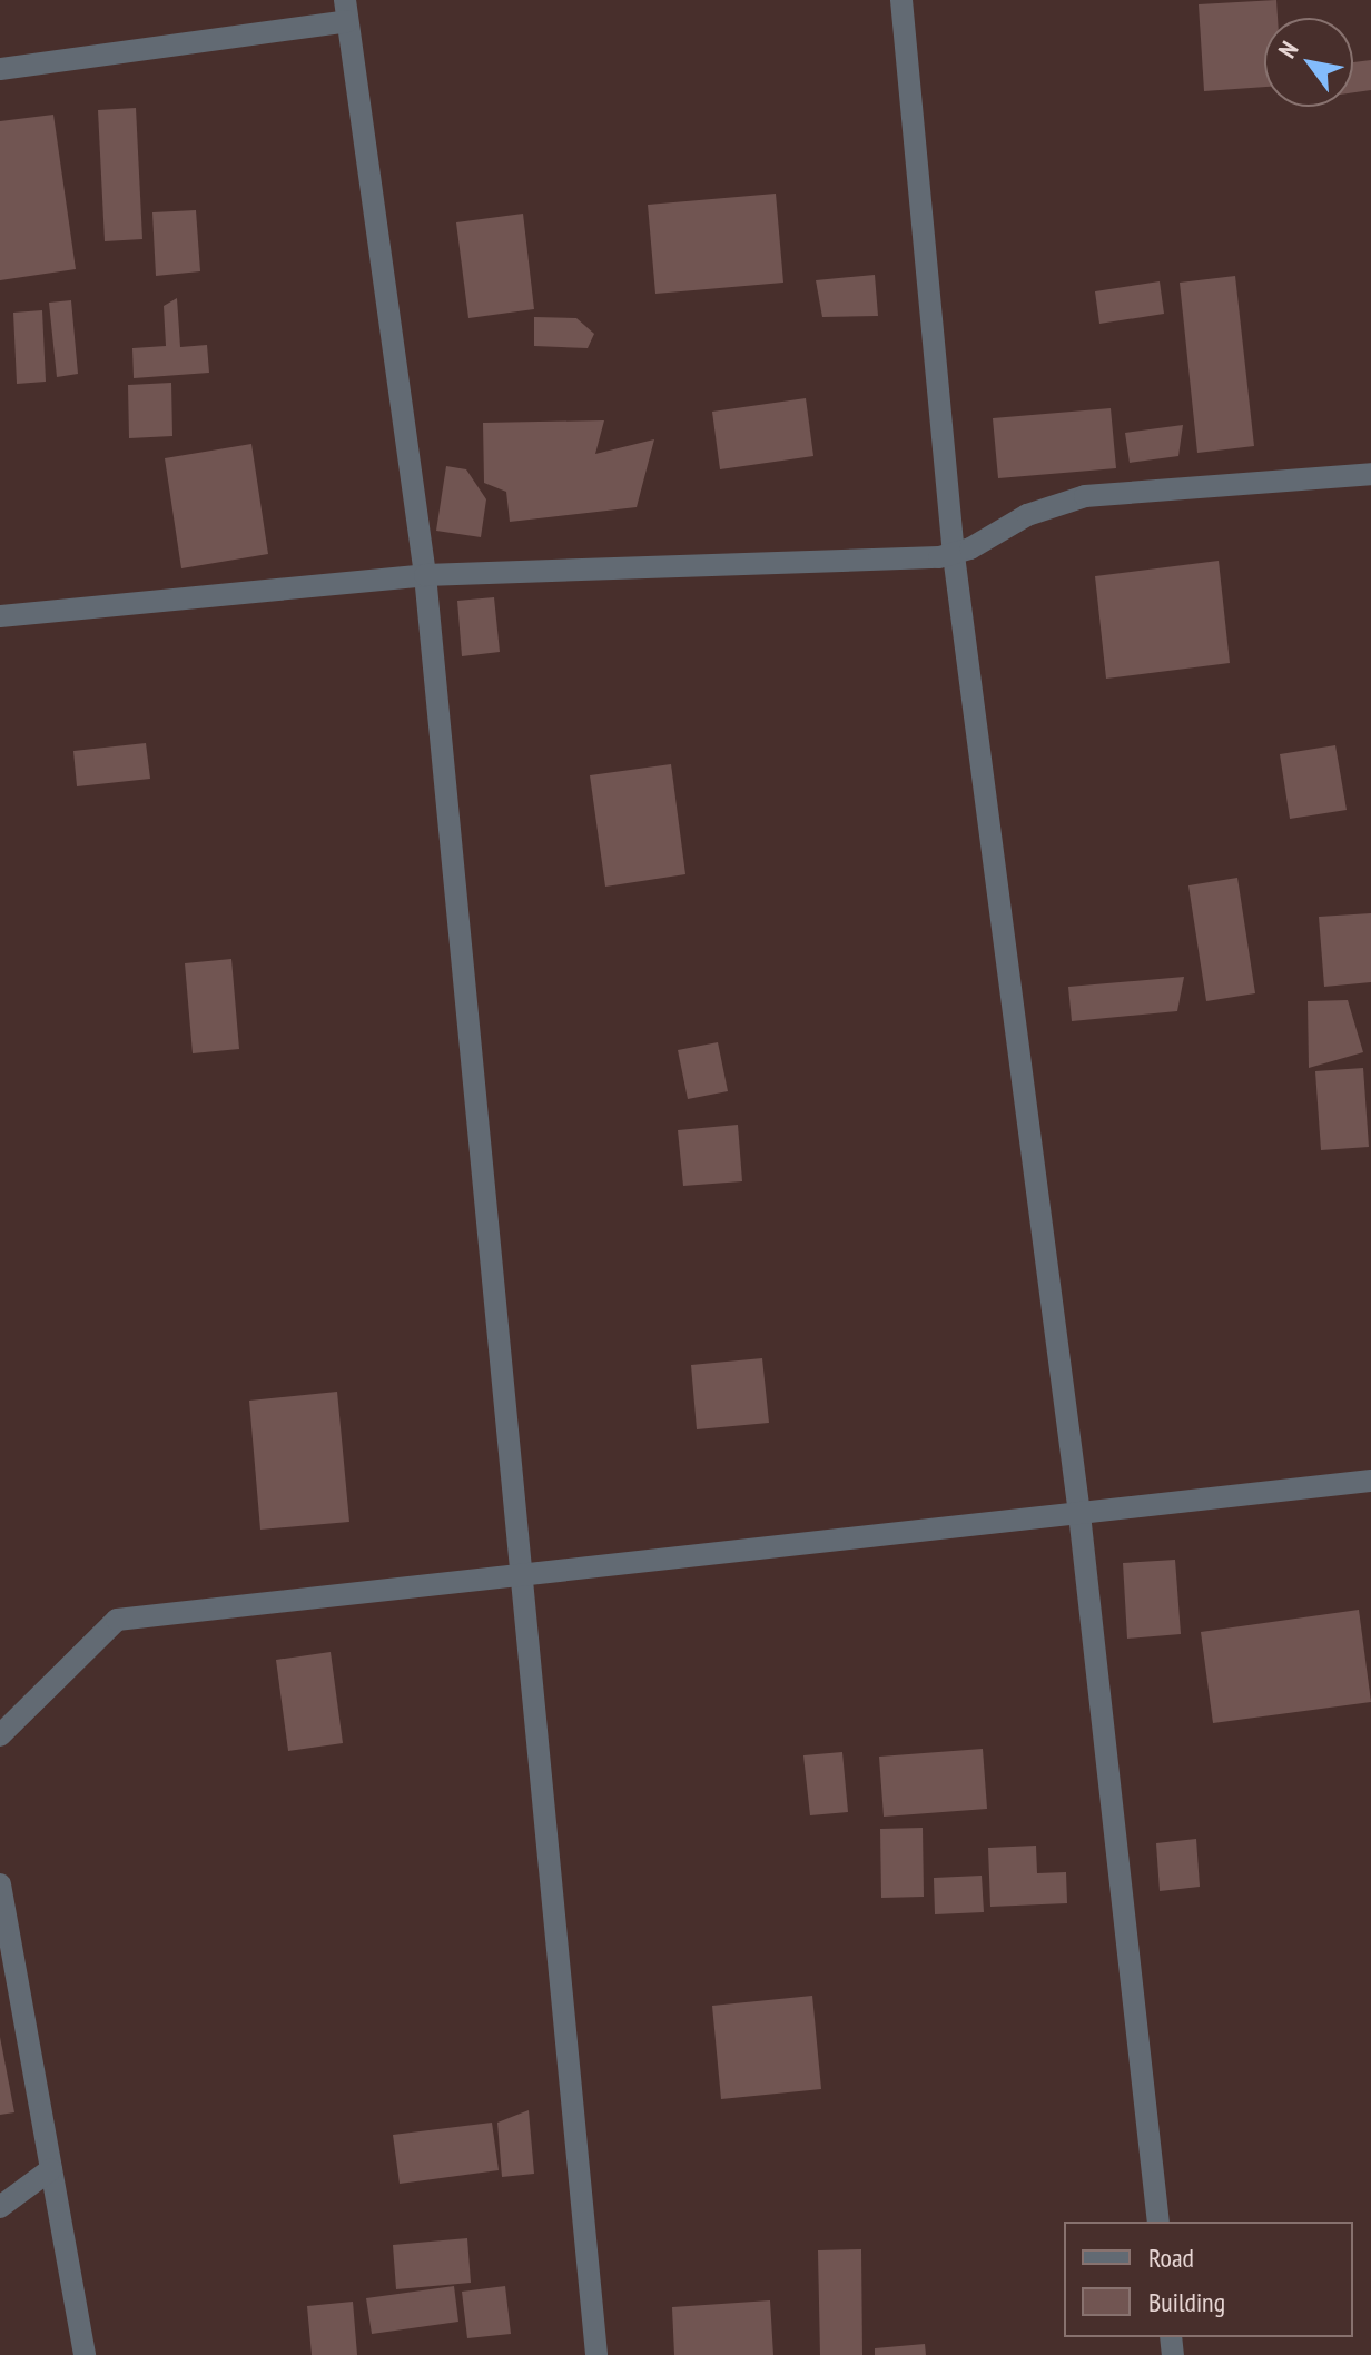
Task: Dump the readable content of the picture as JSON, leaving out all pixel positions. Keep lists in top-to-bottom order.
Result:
{
  "legend": ["Road", "Building"],
  "north": "top left"
}
